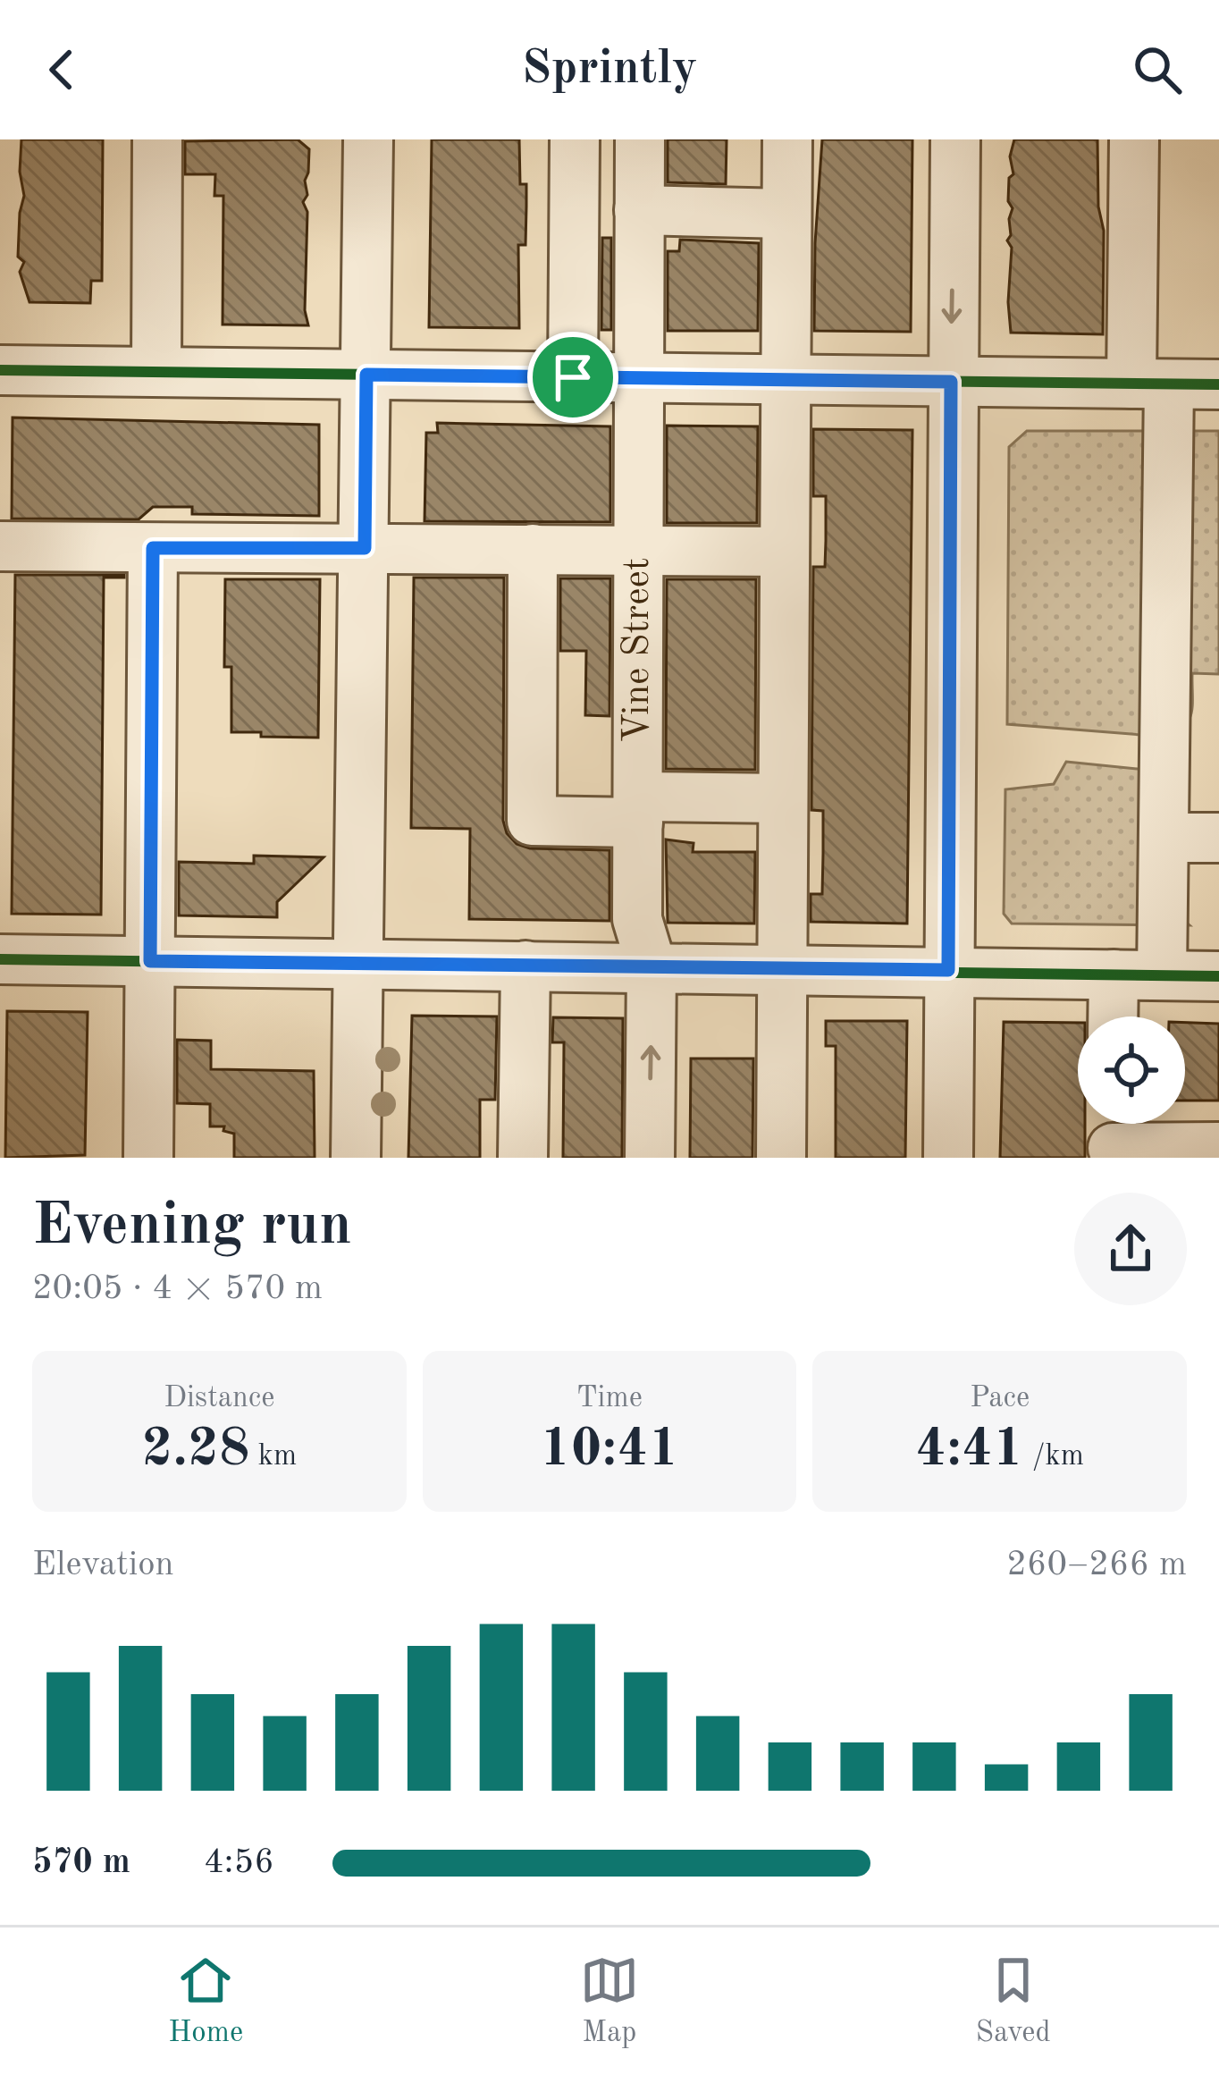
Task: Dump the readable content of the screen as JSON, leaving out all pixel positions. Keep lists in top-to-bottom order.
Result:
{
  "streets": {
    "street": ["Vine Street"]
  },
  "page": {
    "header": "Sprintly",
    "heading": ["Evening run", "20:05 · 4 × 570 m"],
    "stats": [
      ["Distance", "2.28 km"],
      ["Time", "10:41"],
      ["Pace", "4:41 /km"]
    ],
    "chart": ["Elevation", "260–266 m"],
    "list": [
      {
        "name": "570 m",
        "note": "4:56"
      }
    ],
    "tabs": ["Home", "Map", "Saved"]
  }
}
